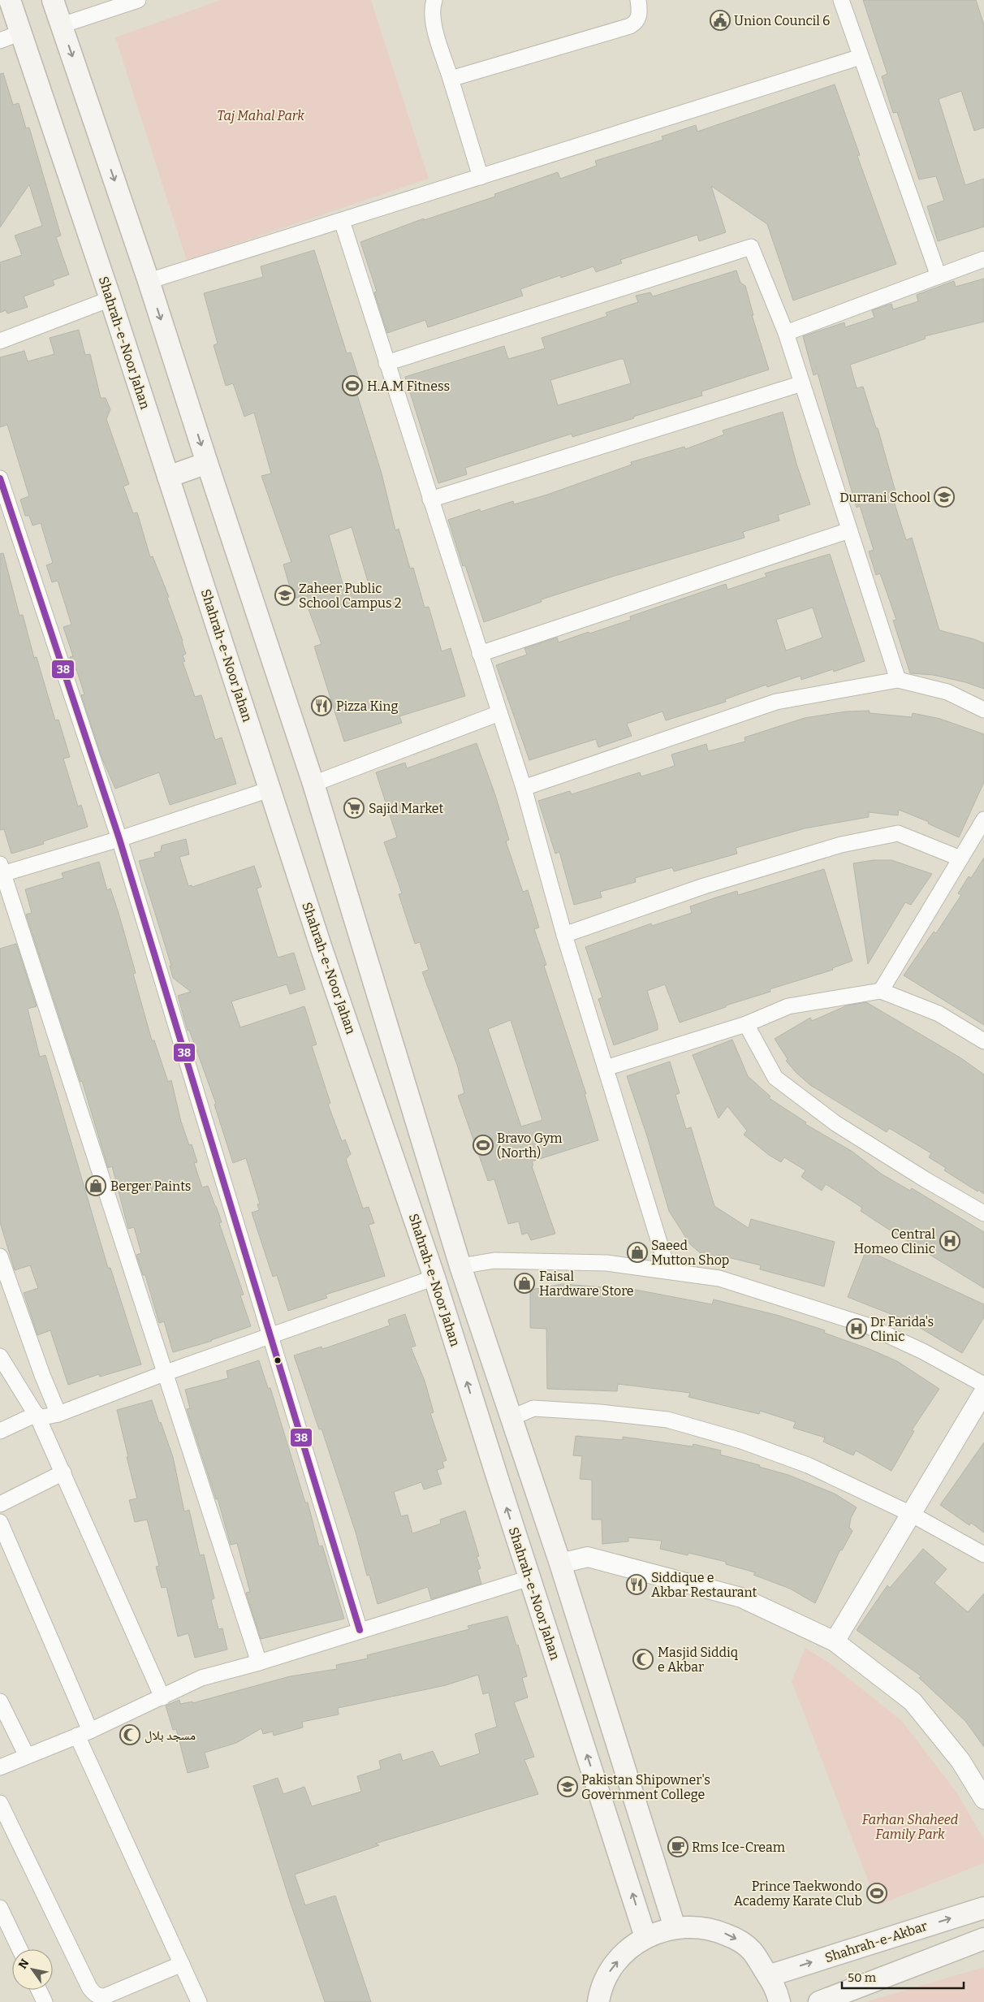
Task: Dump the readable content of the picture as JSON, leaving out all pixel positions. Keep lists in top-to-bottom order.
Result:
{
  "streets": {
    "main road": ["Shahrah-e-Noor Jahan", "Shahrah-e-Akbar"]
  },
  "parks": ["Taj Mahal Park", "Farhan Shaheed Family Park"],
  "places": {
    "public building": ["Union Council 6"],
    "sports": ["H.A.M Fitness", "Bravo Gym (North)", "Prince Taekwondo Academy Karate Club"],
    "school or university": ["Durrani School", "Zaheer Public School Campus 2", "Pakistan Shipowner's Government College"],
    "restaurant": ["Pizza King", "Siddique e Akbar Restaurant"],
    "supermarket": ["Sajid Market"],
    "shop": ["Berger Paints", "Saeed Mutton Shop", "Faisal Hardware Store"],
    "hospital": ["Central Homeo Clinic", "Dr Farida's Clinic"],
    "mosque": ["Masjid Siddiq e Akbar", "مسجد بلال"],
    "cafe": ["Rms Ice-Cream"]
  },
  "lines": ["transit line 38"],
  "scale_bar": "50 m",
  "north": "top left"
}
